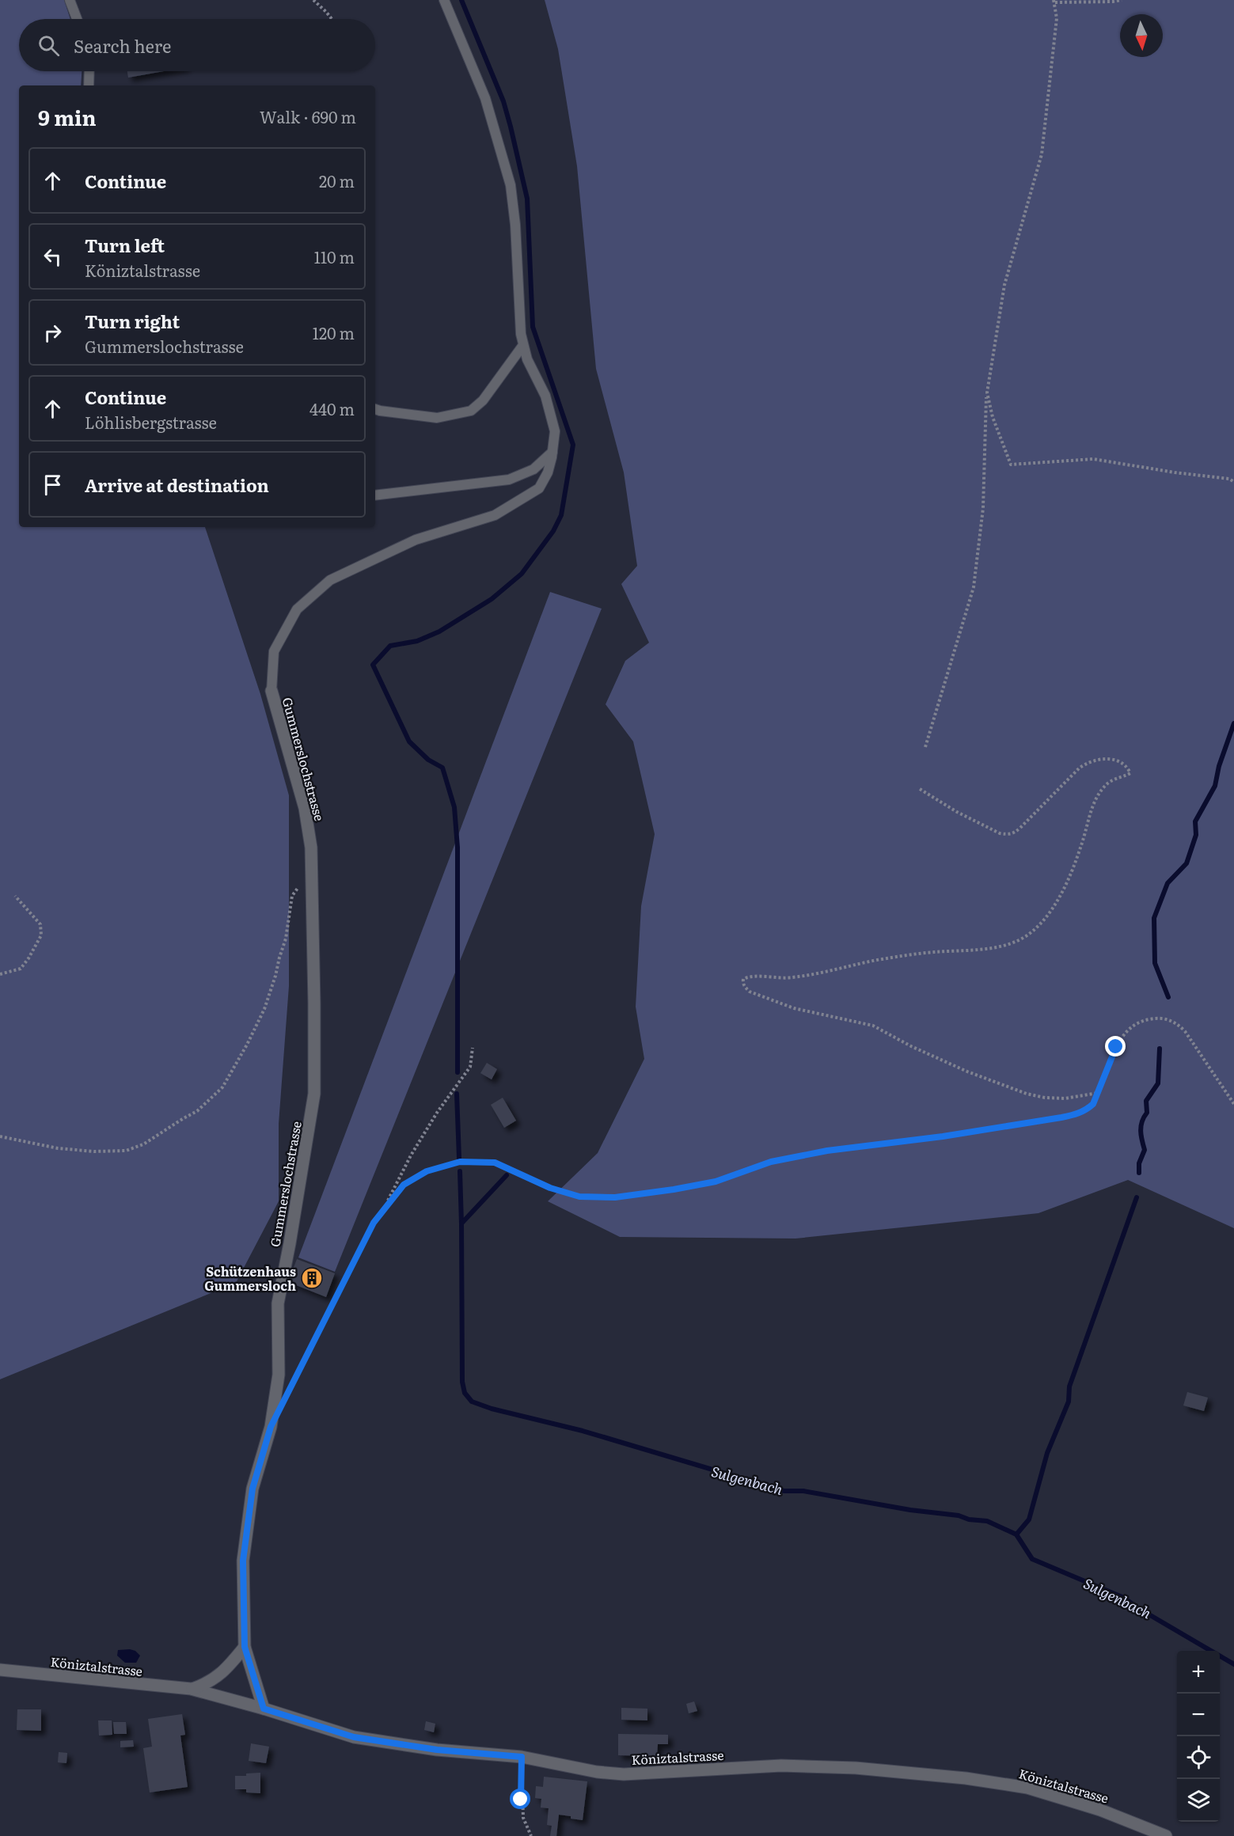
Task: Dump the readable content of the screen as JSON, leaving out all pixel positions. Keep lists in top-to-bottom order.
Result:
{
  "streets": {
    "street": ["Gummerslochstrasse", "Köniztalstrasse"]
  },
  "crossings": [
    ["Gummerslochstrasse", "Köniztalstrasse"]
  ],
  "water": ["Sulgenbach"],
  "places": {
    "building": ["Schützenhaus Gummersloch"]
  },
  "north": "bottom",
  "page": {
    "search": "Search here",
    "heading": ["9 min", "Walk · 690 m"],
    "list": [
      ["Continue", "20 m"],
      ["Turn left", "Köniztalstrasse", "110 m"],
      ["Turn right", "Gummerslochstrasse", "120 m"],
      ["Continue", "Löhlisbergstrasse", "440 m"],
      "Arrive at destination"
    ],
    "map_buttons": ["+", "−"]
  }
}
